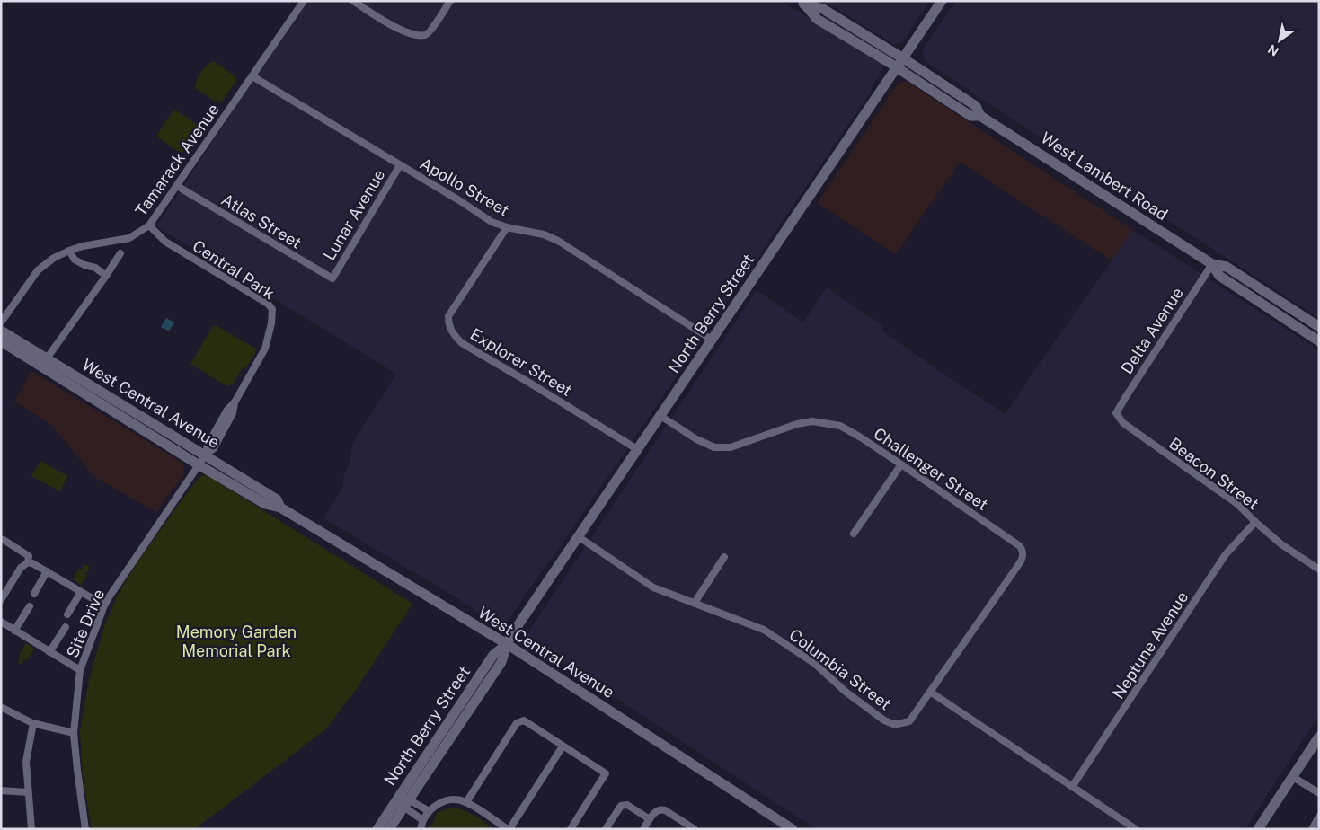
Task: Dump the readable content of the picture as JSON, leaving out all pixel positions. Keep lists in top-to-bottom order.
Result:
{
  "streets": {
    "main road": ["West Lambert Road", "North Berry Street", "West Central Avenue"],
    "street": [
      "Tamarack Avenue",
      "Apollo Street",
      "Lunar Avenue",
      "Atlas Street",
      "Central Park",
      "Delta Avenue",
      "Explorer Street",
      "Challenger Street",
      "Beacon Street",
      "Site Drive",
      "Neptune Avenue",
      "Columbia Street"
    ]
  },
  "crossings": [
    ["Tamarack Avenue", "Apollo Street"],
    ["Tamarack Avenue", "Atlas Street"],
    ["Tamarack Avenue", "Central Park"],
    ["West Lambert Road", "North Berry Street"],
    ["West Lambert Road", "Delta Avenue"],
    ["Apollo Street", "Lunar Avenue"],
    ["Apollo Street", "North Berry Street"],
    ["Apollo Street", "Explorer Street"],
    ["Lunar Avenue", "Atlas Street"],
    ["Central Park", "Site Drive"],
    ["North Berry Street", "Explorer Street"],
    ["North Berry Street", "West Central Avenue"],
    ["North Berry Street", "Challenger Street"],
    ["North Berry Street", "Columbia Street"],
    ["Delta Avenue", "Beacon Street"],
    ["West Central Avenue", "Site Drive"],
    ["Challenger Street", "Columbia Street"],
    ["Beacon Street", "Neptune Avenue"]
  ],
  "parks": ["Memory Garden Memorial Park"],
  "north": "bottom left"
}
